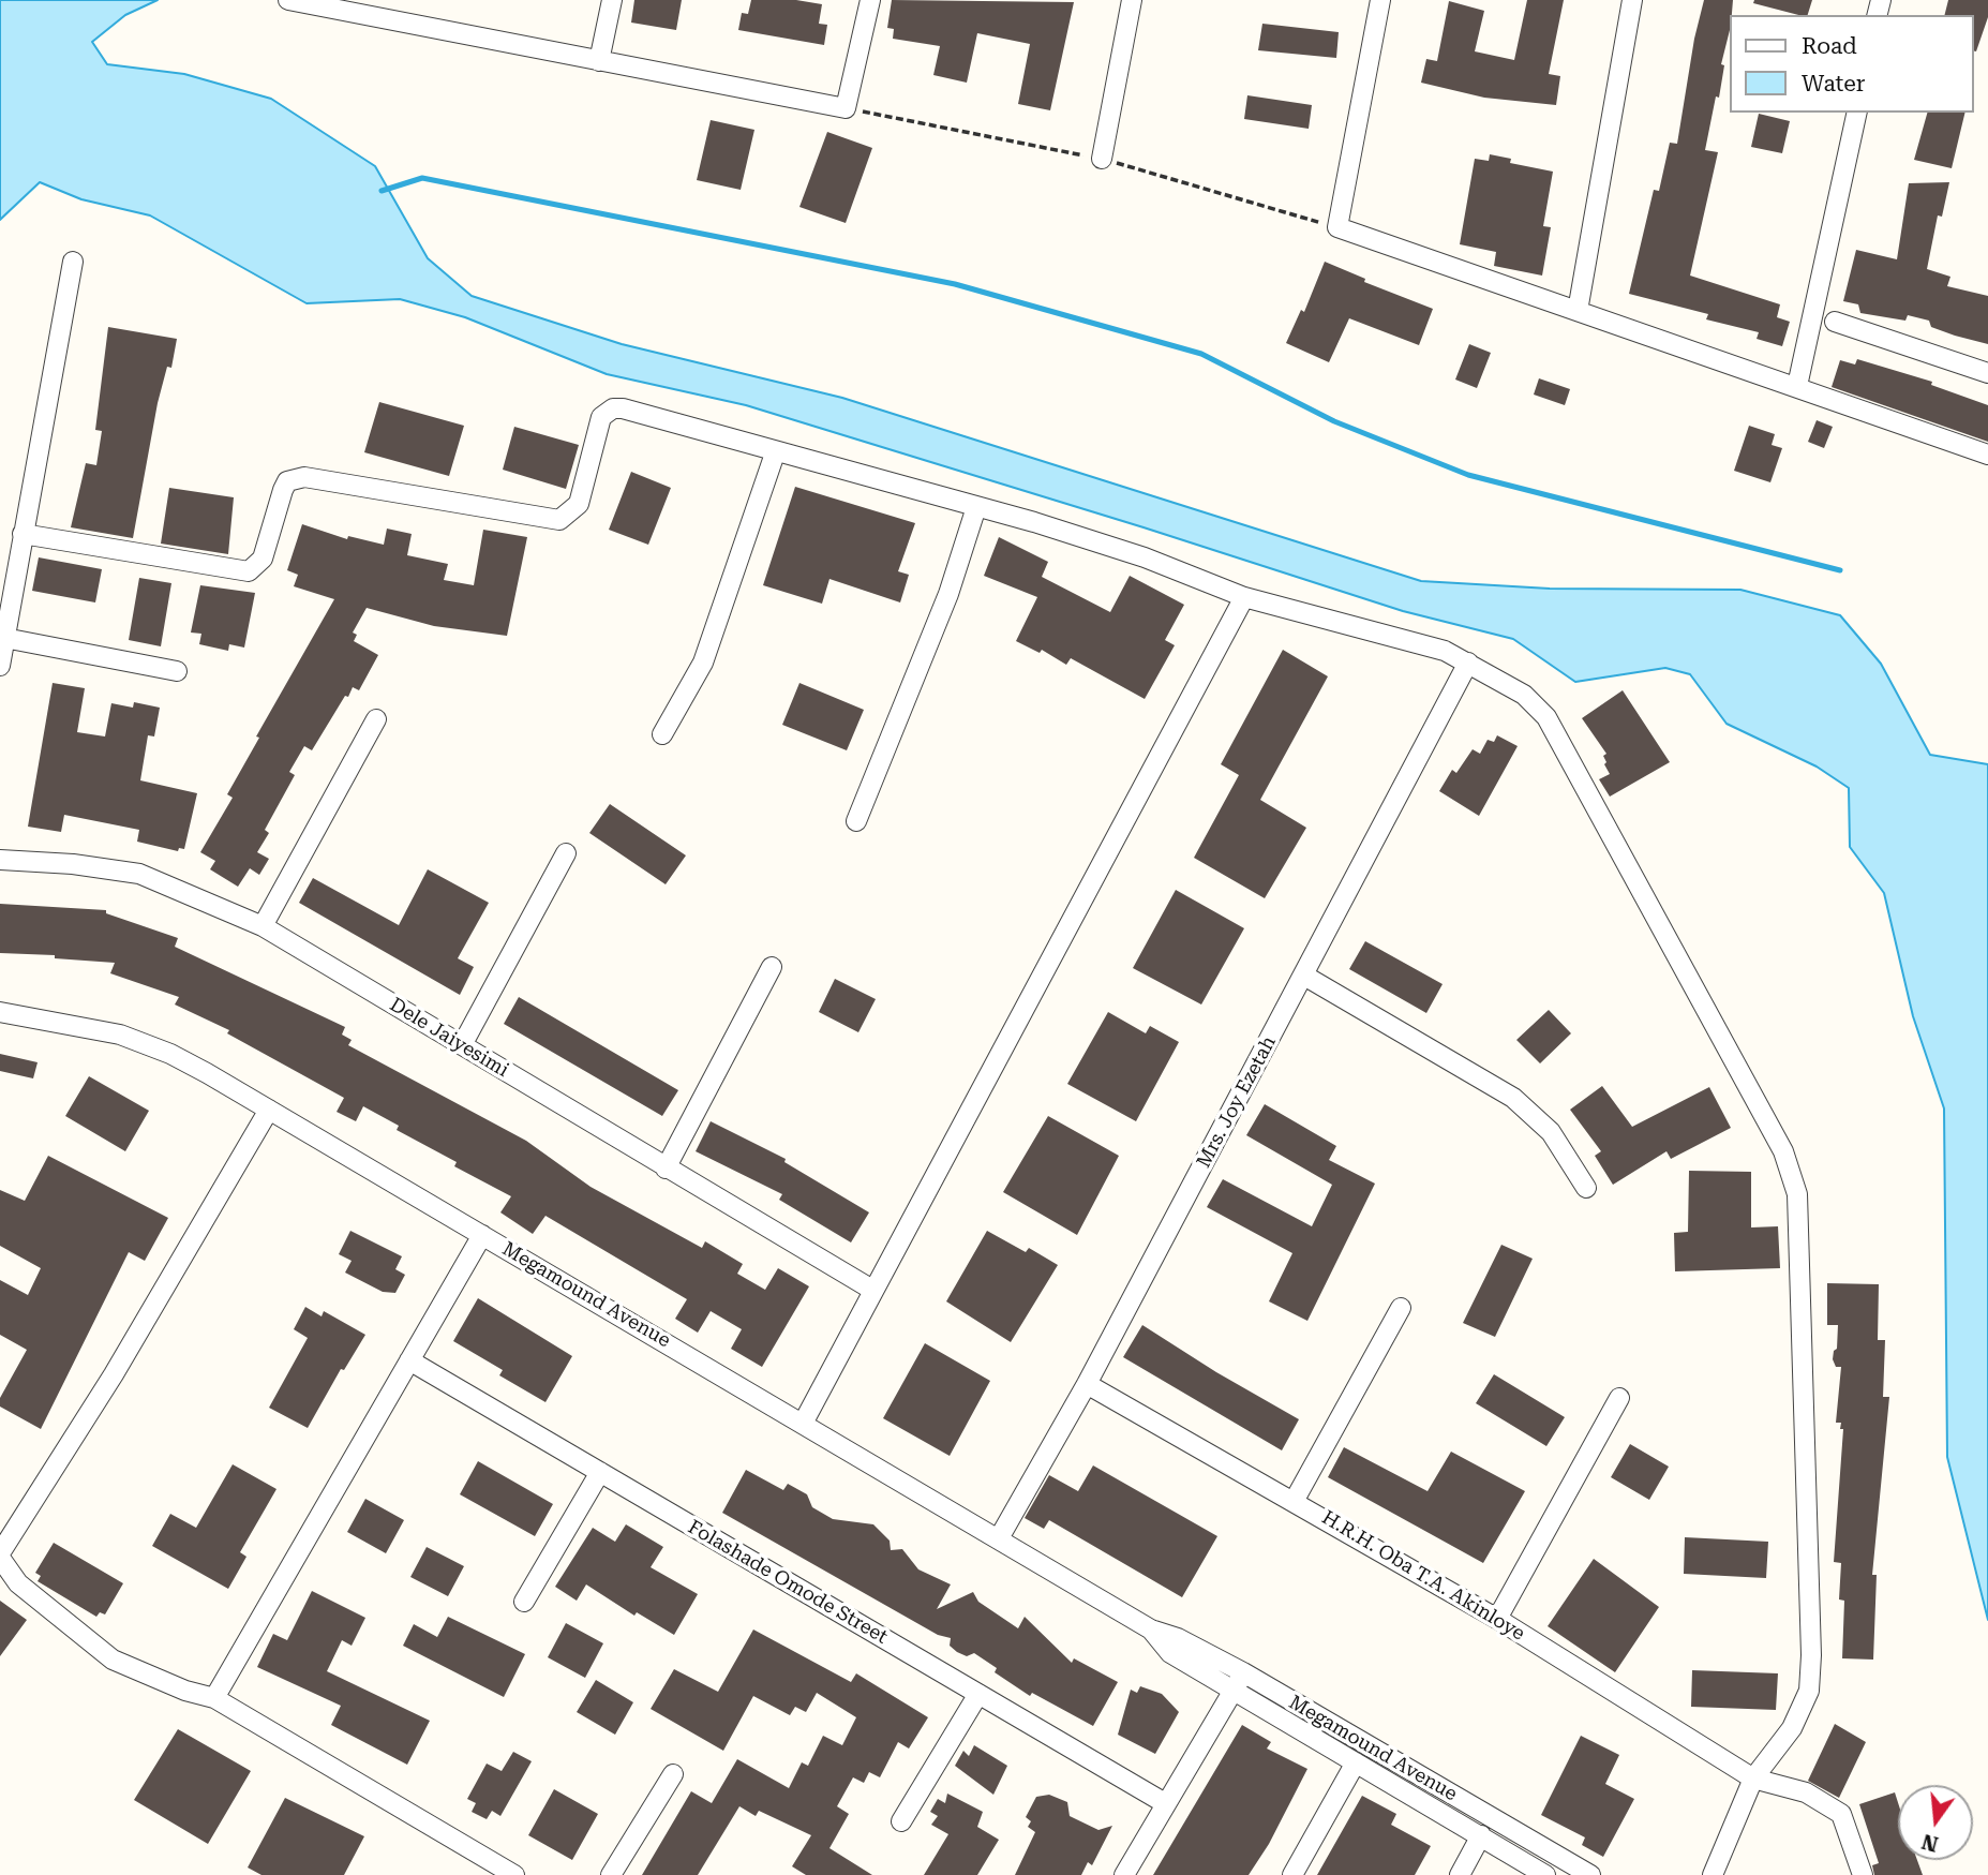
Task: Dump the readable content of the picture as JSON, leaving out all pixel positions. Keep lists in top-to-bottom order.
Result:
{
  "streets": {
    "street": [
      "Dele Jaiyesimi",
      "Mrs. Joy Ezetah",
      "Megamound Avenue",
      "H.R.H. Oba T.A. Akinloye",
      "Folashade Omode Street"
    ]
  },
  "crossings": [
    ["Mrs. Joy Ezetah", "Megamound Avenue"],
    ["Mrs. Joy Ezetah", "H.R.H. Oba T.A. Akinloye"]
  ],
  "legend": ["Road", "Water"],
  "north": "bottom"
}
